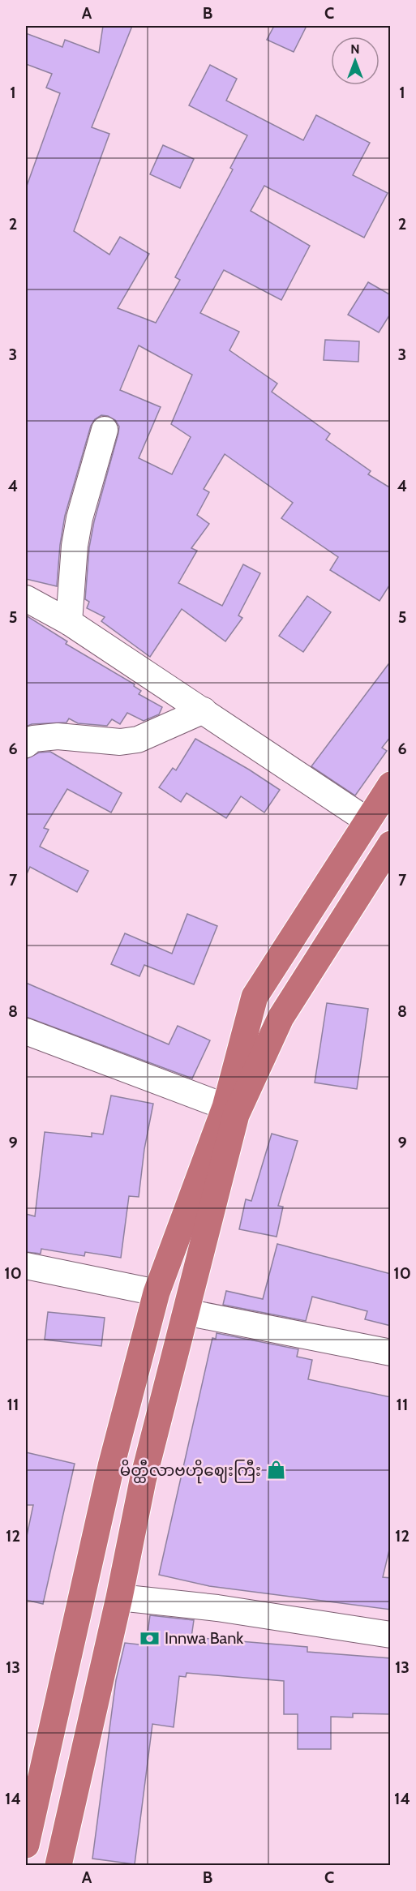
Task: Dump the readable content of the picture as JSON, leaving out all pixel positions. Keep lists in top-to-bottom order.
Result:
{
  "places": {
    "shop": ["မိတ္ထီလာဗဟိုဈေးကြီး"],
    "bank": ["Innwa Bank"]
  },
  "north": "top",
  "grid": {
    "columns": ["A", "B", "C"],
    "rows": [
      "1",
      "2",
      "3",
      "4",
      "5",
      "6",
      "7",
      "8",
      "9",
      "10",
      "11",
      "12",
      "13",
      "14"
    ]
  }
}
